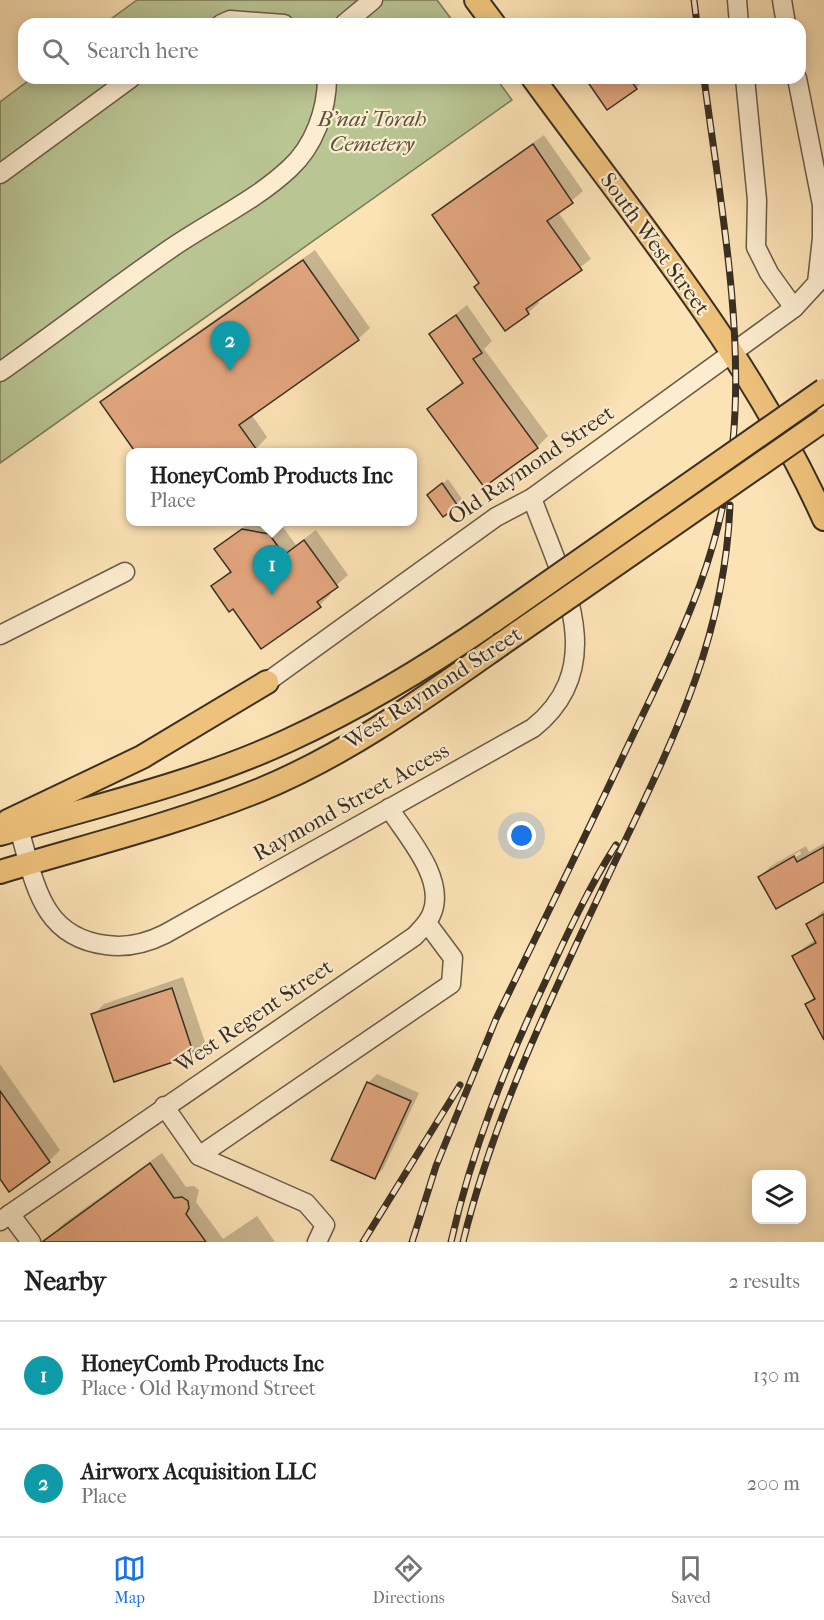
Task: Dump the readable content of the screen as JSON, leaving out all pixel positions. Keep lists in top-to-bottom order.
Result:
{
  "streets": {
    "main road": ["South West Street", "West Raymond Street"],
    "street": ["Old Raymond Street", "Raymond Street Access", "West Regent Street"]
  },
  "crossings": [
    ["South West Street", "Old Raymond Street"],
    ["Old Raymond Street", "Raymond Street Access"],
    ["West Raymond Street", "Raymond Street Access"]
  ],
  "parks": ["B'nai Torah Cemetery"],
  "page": {
    "search": "Search here",
    "pins": ["2", "1"],
    "popup": ["HoneyComb Products Inc", "Place"],
    "heading": ["Nearby", "2 results"],
    "list": [
      {
        "mark": "1",
        "name": "HoneyComb Products Inc",
        "note": "Place · Old Raymond Street",
        "value": "130 m"
      },
      {
        "mark": "2",
        "name": "Airworx Acquisition LLC",
        "note": "Place",
        "value": "200 m"
      }
    ],
    "nav": ["Map", "Directions", "Saved"]
  }
}
